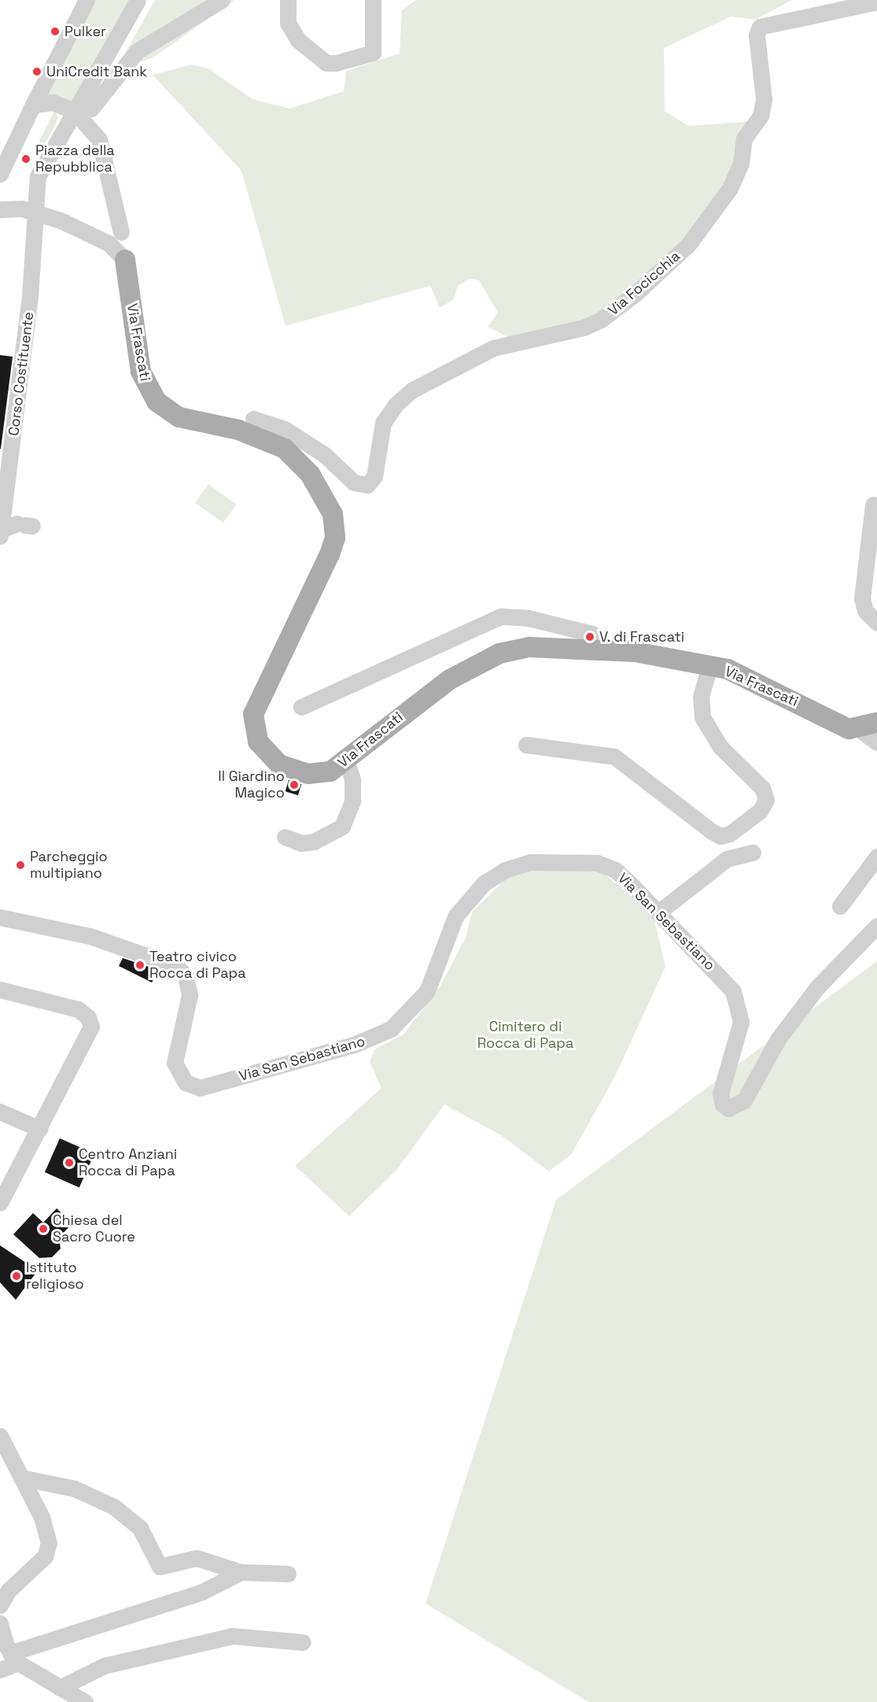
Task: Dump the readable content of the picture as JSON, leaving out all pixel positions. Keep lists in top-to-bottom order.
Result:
{
  "streets": {
    "main road": ["Via Frascati"],
    "street": ["Via Focicchia", "Corso Costituente", "Via San Sebastiano"]
  },
  "parks": ["Cimitero di Rocca di Papa"],
  "places": [
    "Pulker",
    "UniCredit Bank",
    "Piazza della Repubblica",
    "V. di Frascati",
    "Il Giardino Magico",
    "Parcheggio multipiano",
    "Teatro civico Rocca di Papa",
    "Centro Anziani Rocca di Papa",
    "Chiesa del Sacro Cuore",
    "Istituto religioso"
  ]
}
